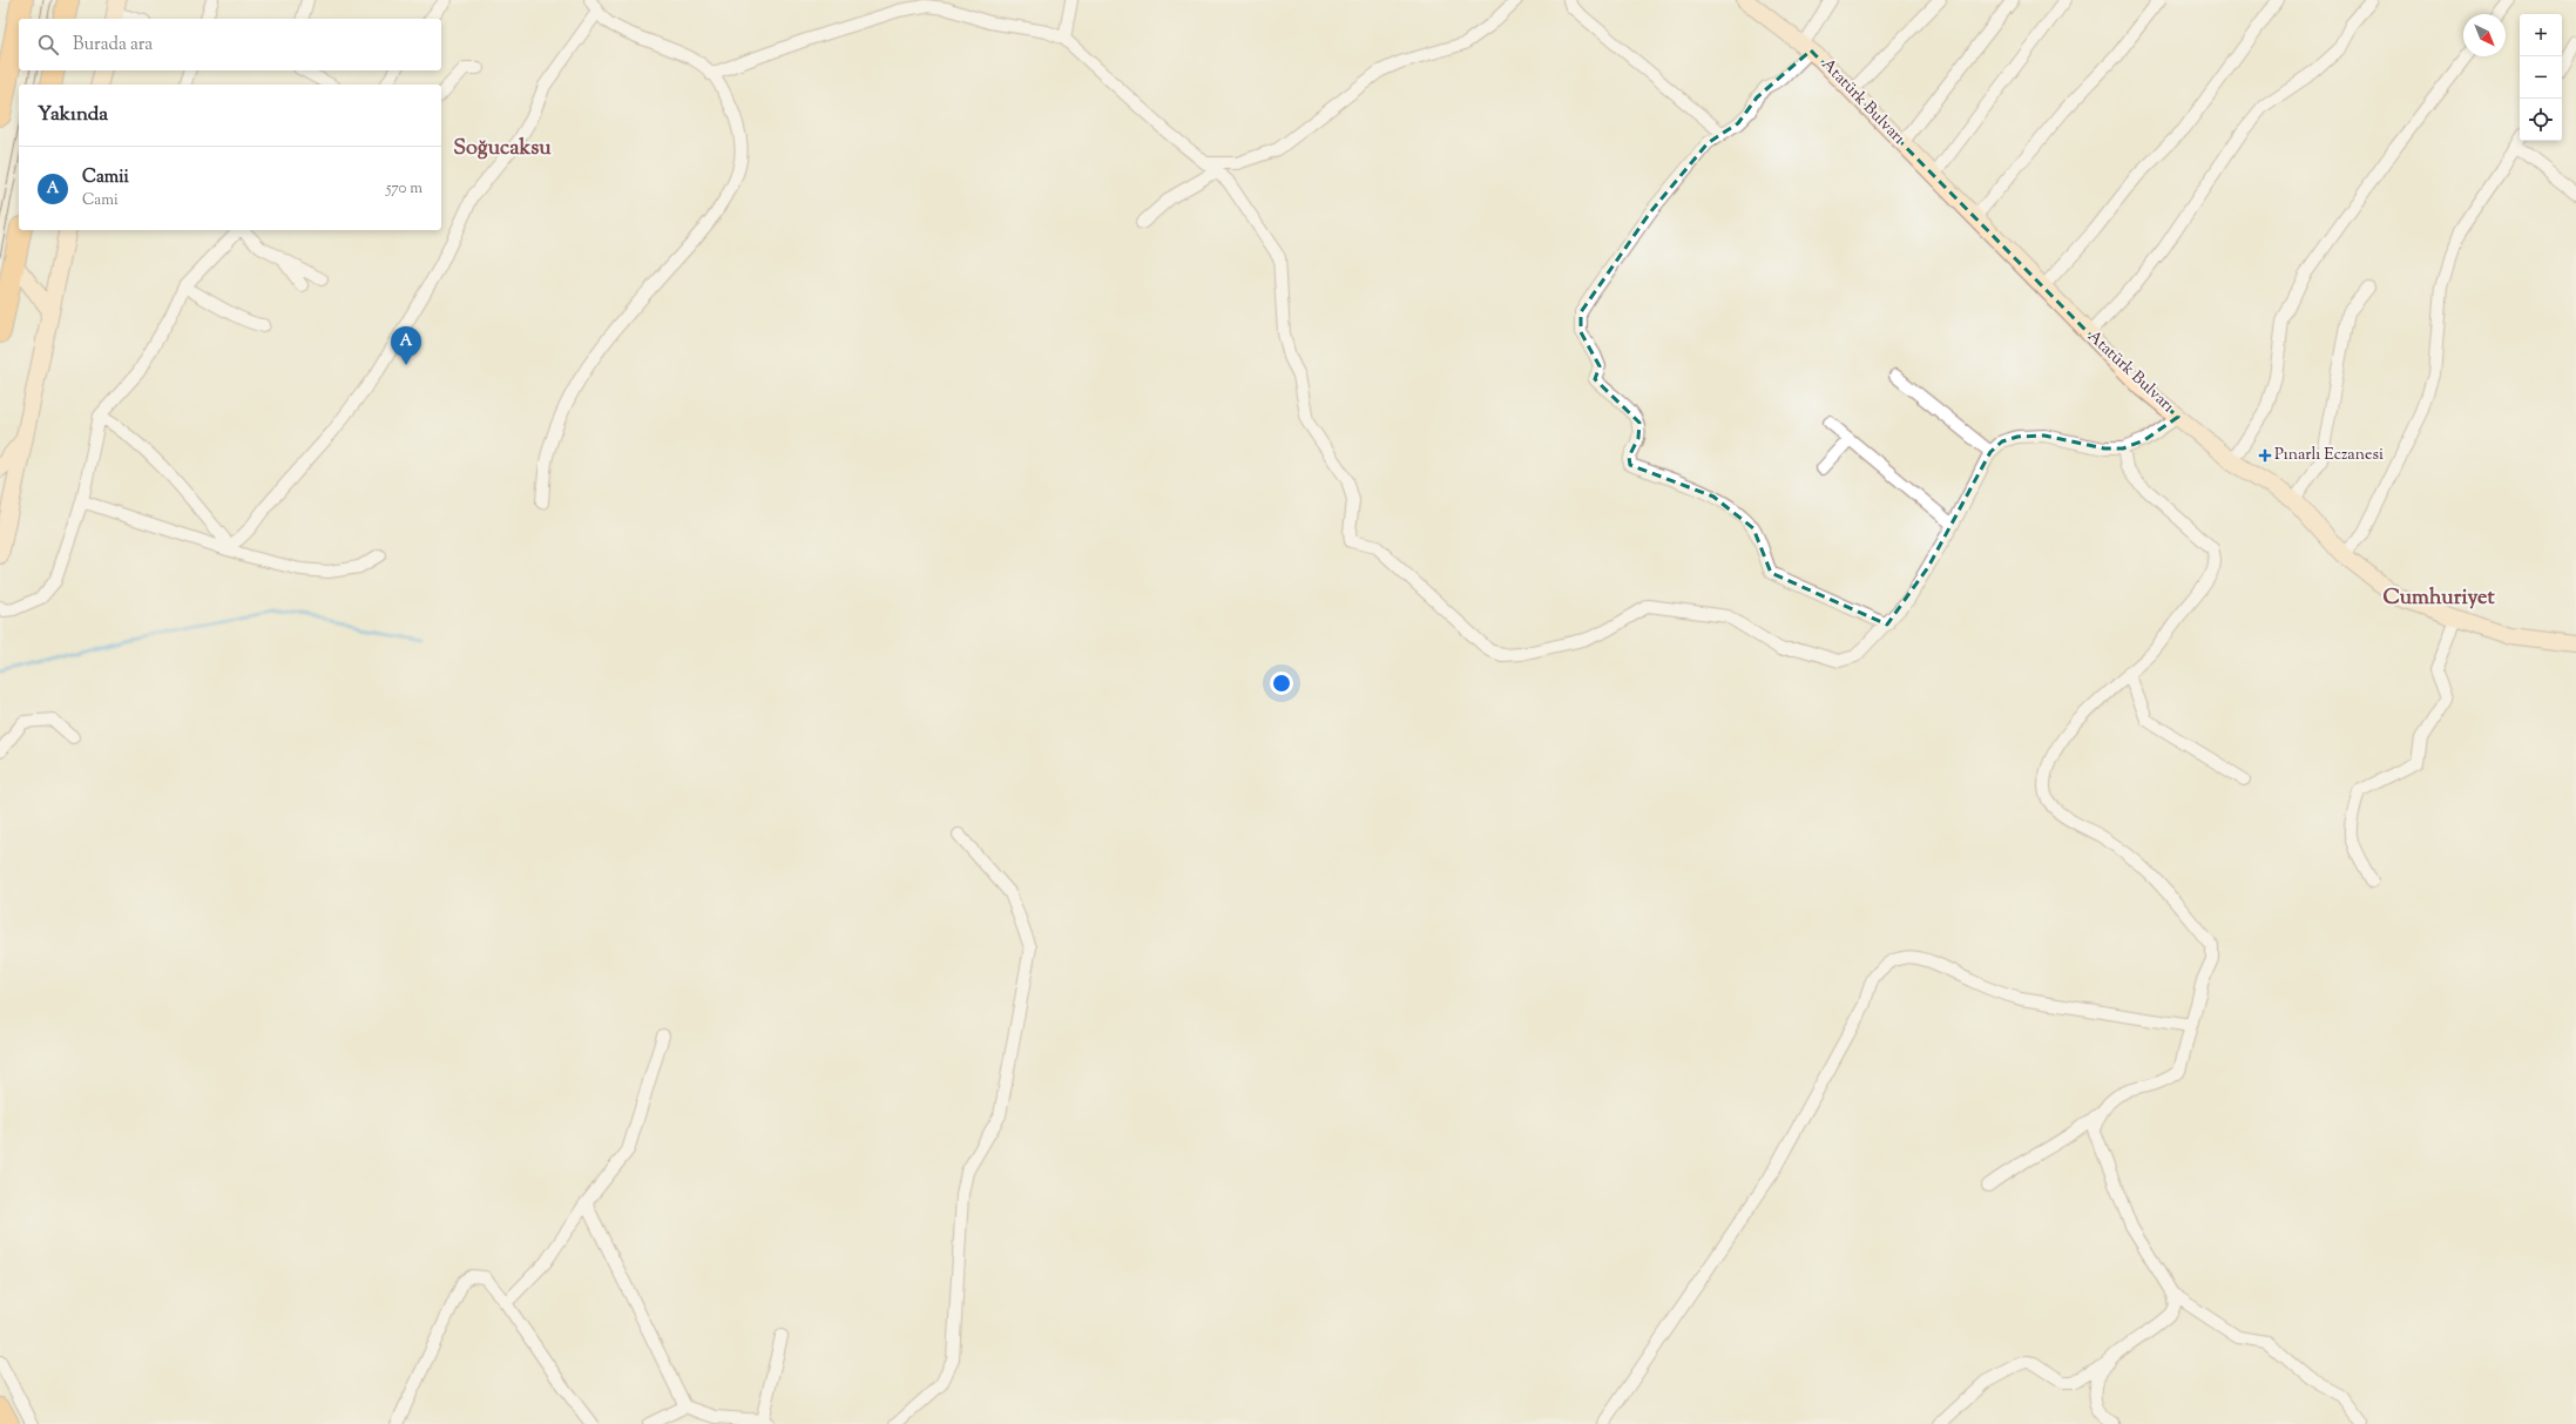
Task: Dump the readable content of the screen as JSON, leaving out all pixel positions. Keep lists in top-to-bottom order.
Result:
{
  "streets": {
    "street": ["Atatürk Bulvarı"]
  },
  "districts": ["Soğucaksu", "Cumhuriyet"],
  "places": {
    "health": ["Pınarlı Eczanesi"]
  },
  "north": "bottom right",
  "page": {
    "map_buttons": ["+", "−"],
    "search": "Burada ara",
    "heading": "Yakında",
    "list": [
      {
        "mark": "A",
        "name": "Camii",
        "note": "Cami",
        "value": "570 m"
      }
    ],
    "pins": "A"
  }
}
